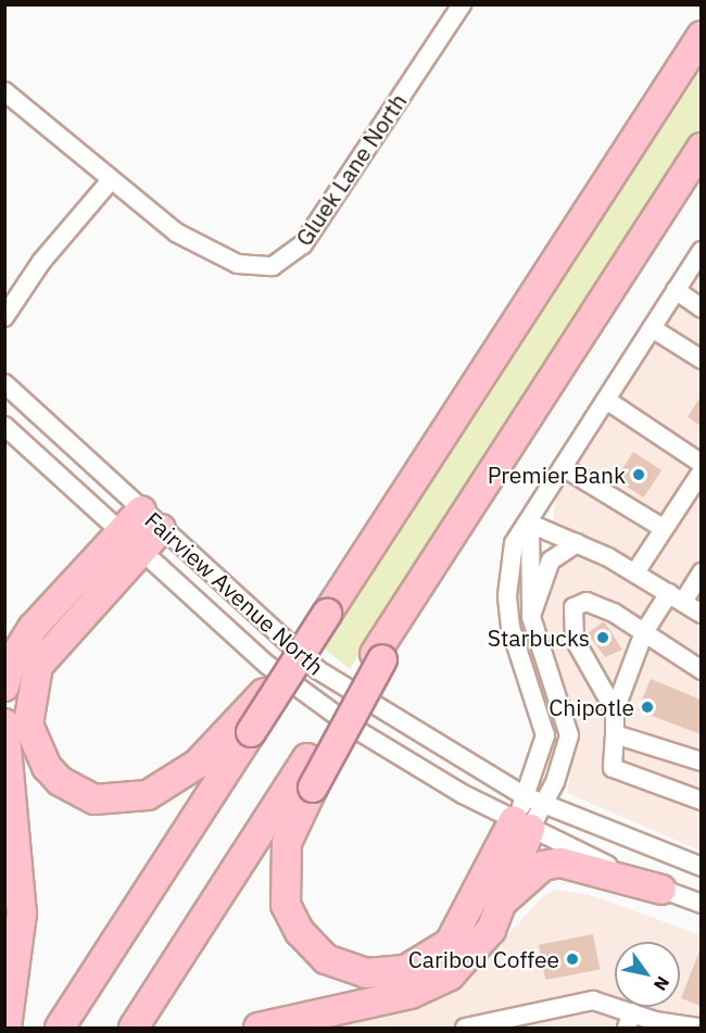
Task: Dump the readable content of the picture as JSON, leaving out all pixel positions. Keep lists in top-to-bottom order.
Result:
{
  "streets": {
    "street": ["Gluek Lane North", "Fairview Avenue North"]
  },
  "places": [
    "Premier Bank",
    "Starbucks",
    "Chipotle",
    "Caribou Coffee"
  ],
  "north": "bottom right"
}
